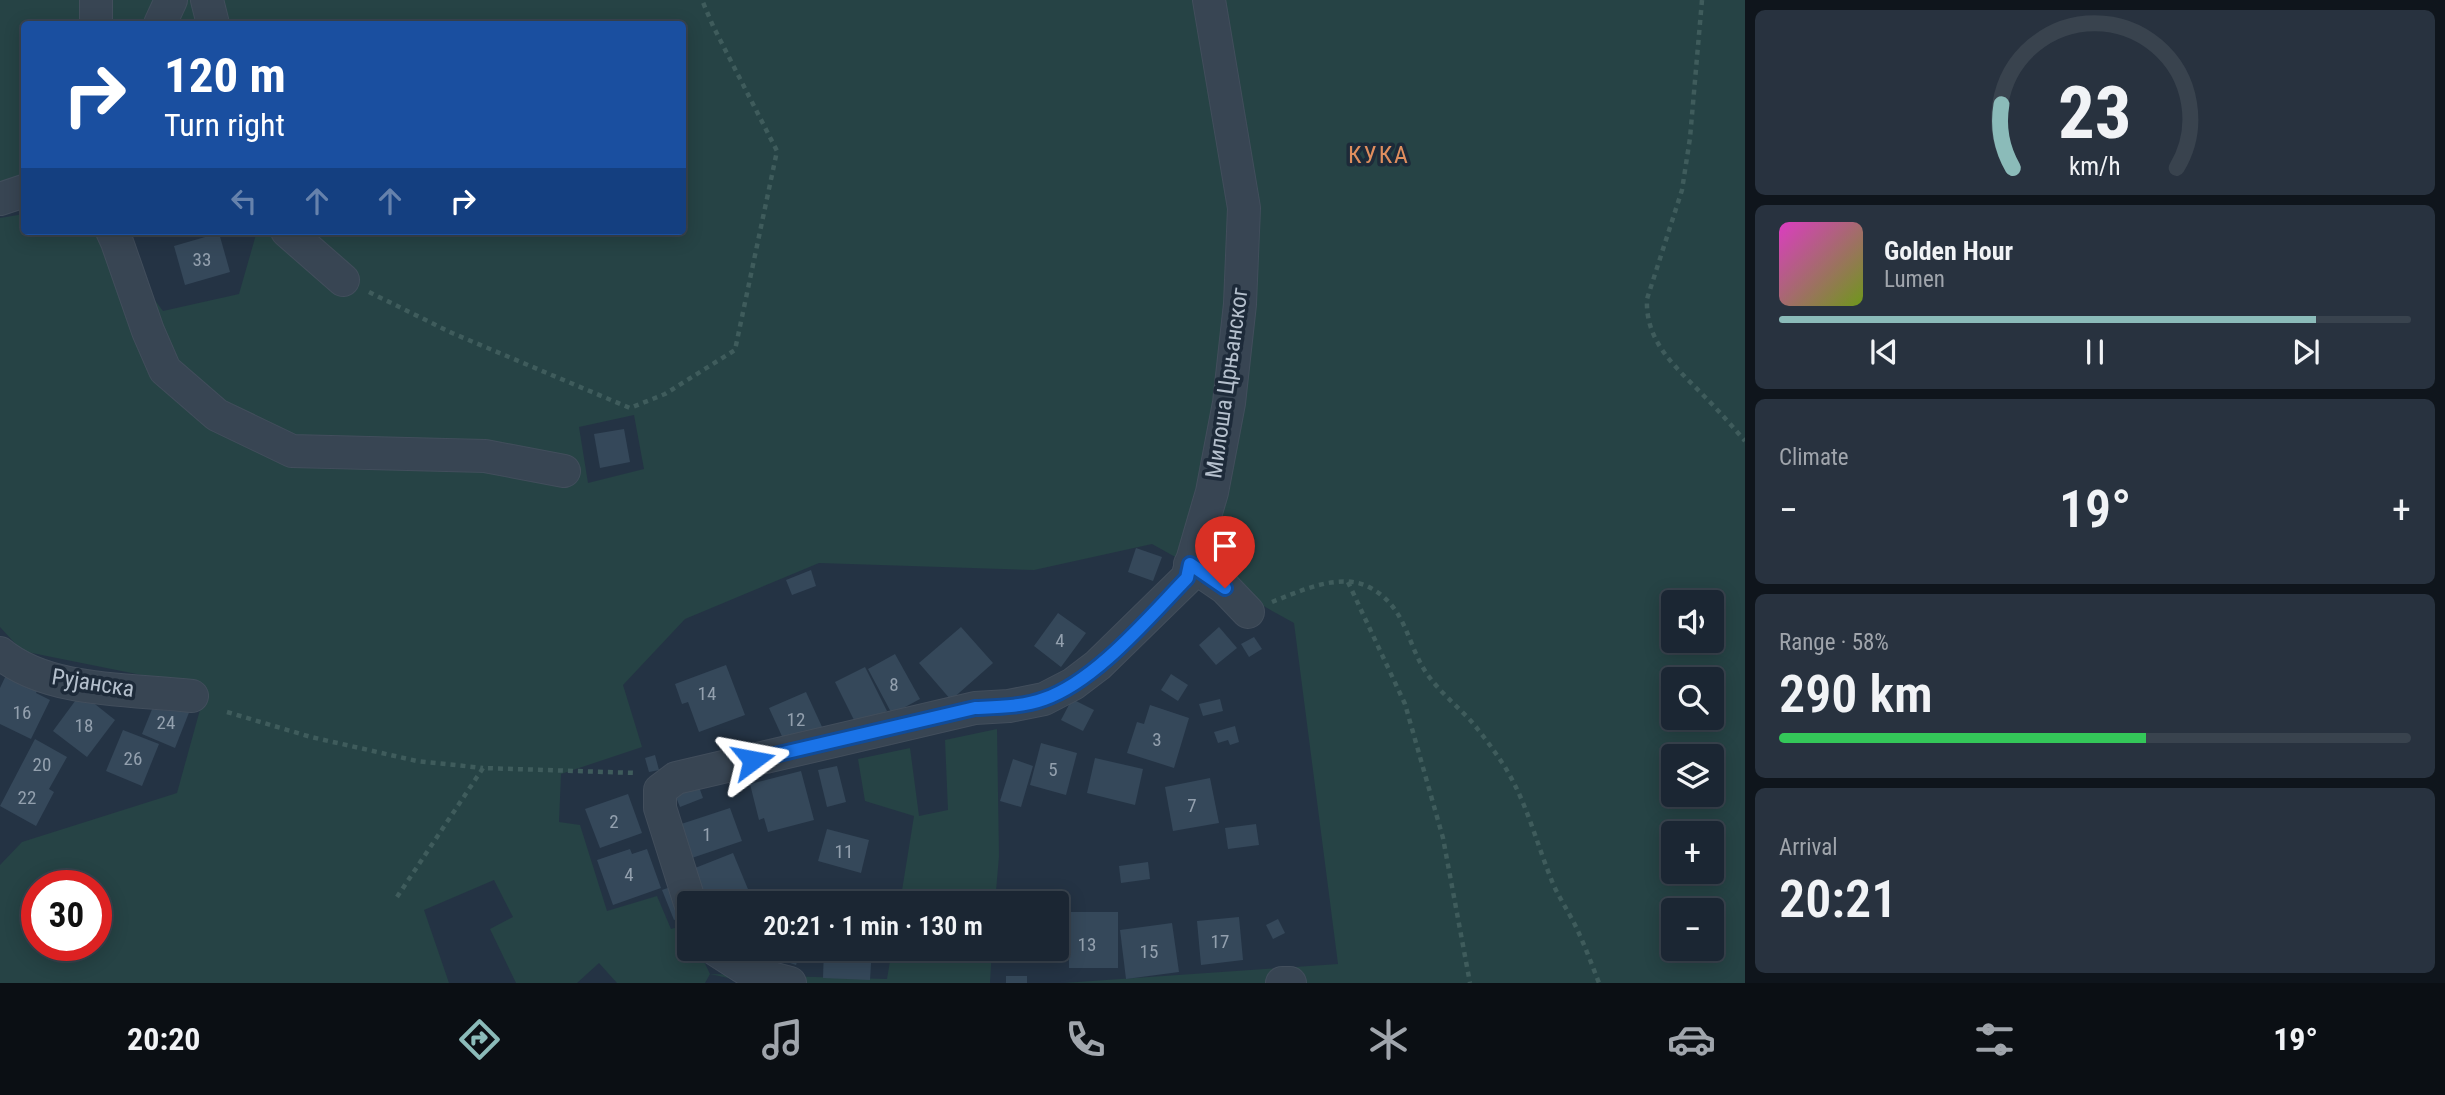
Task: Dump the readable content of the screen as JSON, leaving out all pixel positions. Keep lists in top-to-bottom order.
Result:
{
  "streets": {
    "street": ["Милоша Црњанског", "Рујанска"]
  },
  "districts": ["КУКА"],
  "house_numbers": [
    "33",
    "4",
    "8",
    "14",
    "16",
    "12",
    "24",
    "18",
    "3",
    "26",
    "20",
    "5",
    "22",
    "7",
    "2",
    "1",
    "11",
    "4",
    "17",
    "13",
    "15"
  ],
  "page": {
    "turn": ["120 m", "Turn right"],
    "song": ["Golden Hour", "Lumen"],
    "tile": [
      "Climate",
      ["Range · 58%", "290 km"],
      ["Arrival", "20:21"]
    ],
    "heat": ["−", "19°", "+"],
    "map_buttons": ["+", "−"],
    "limit": "30",
    "trip": "20:21 · 1 min · 130 m",
    "tabs": ["20:20", "19°"],
    "gauge": ["23", "km/h"]
  }
}
